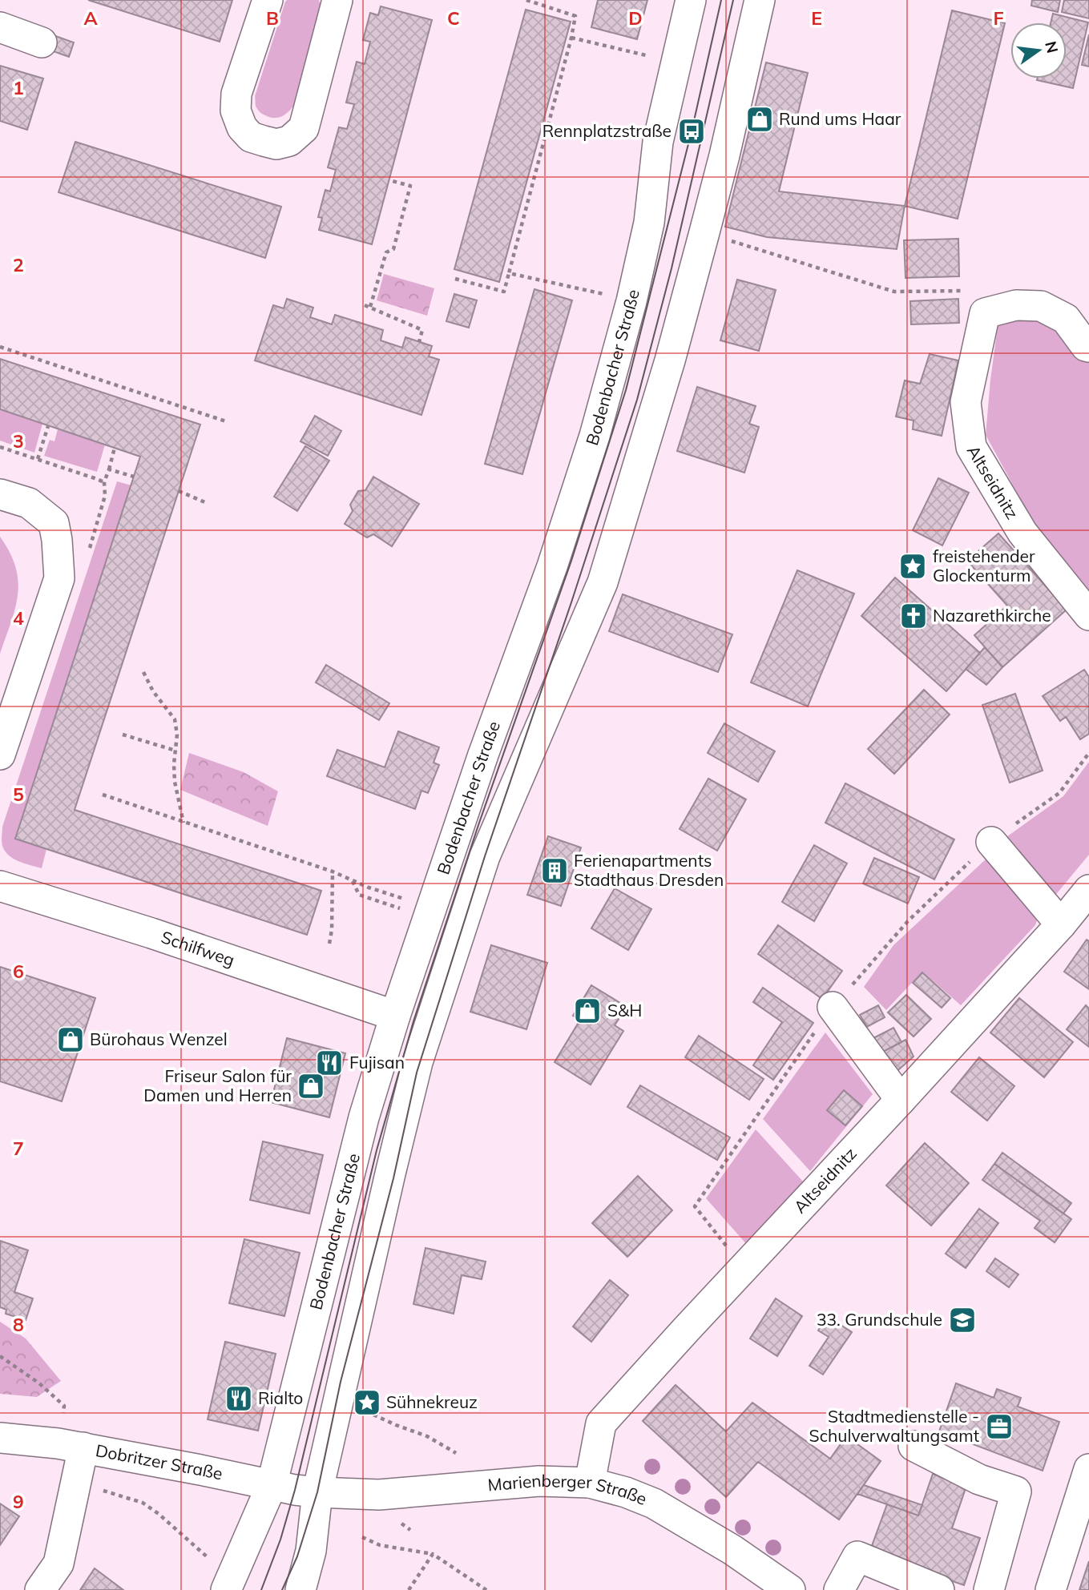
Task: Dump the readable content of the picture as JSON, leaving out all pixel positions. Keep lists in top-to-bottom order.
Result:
{
  "streets": {
    "street": [
      "Bodenbacher Straße",
      "Altseidnitz",
      "Schilfweg",
      "Dobritzer Straße",
      "Marienberger Straße"
    ]
  },
  "crossings": [
    ["Bodenbacher Straße", "Schilfweg"],
    ["Bodenbacher Straße", "Dobritzer Straße"],
    ["Bodenbacher Straße", "Marienberger Straße"],
    ["Altseidnitz", "Marienberger Straße"],
    ["Dobritzer Straße", "Marienberger Straße"]
  ],
  "places": {
    "shop": [
      "Rund ums Haar",
      "S&H",
      "Bürohaus Wenzel",
      "Friseur Salon für Damen und Herren"
    ],
    "bus stop": ["Rennplatzstraße"],
    "place": ["freistehender Glockenturm", "Sühnekreuz"],
    "church": ["Nazarethkirche"],
    "building": ["Ferienapartments Stadthaus Dresden"],
    "restaurant": ["Fujisan", "Rialto"],
    "school or university": ["33. Grundschule"],
    "office": ["Stadtmedienstelle - Schulverwaltungsamt"]
  },
  "north": "right",
  "grid": {
    "columns": [
      "A",
      "B",
      "C",
      "D",
      "E",
      "F"
    ],
    "rows": [
      "1",
      "2",
      "3",
      "4",
      "5",
      "6",
      "7",
      "8",
      "9"
    ]
  }
}
